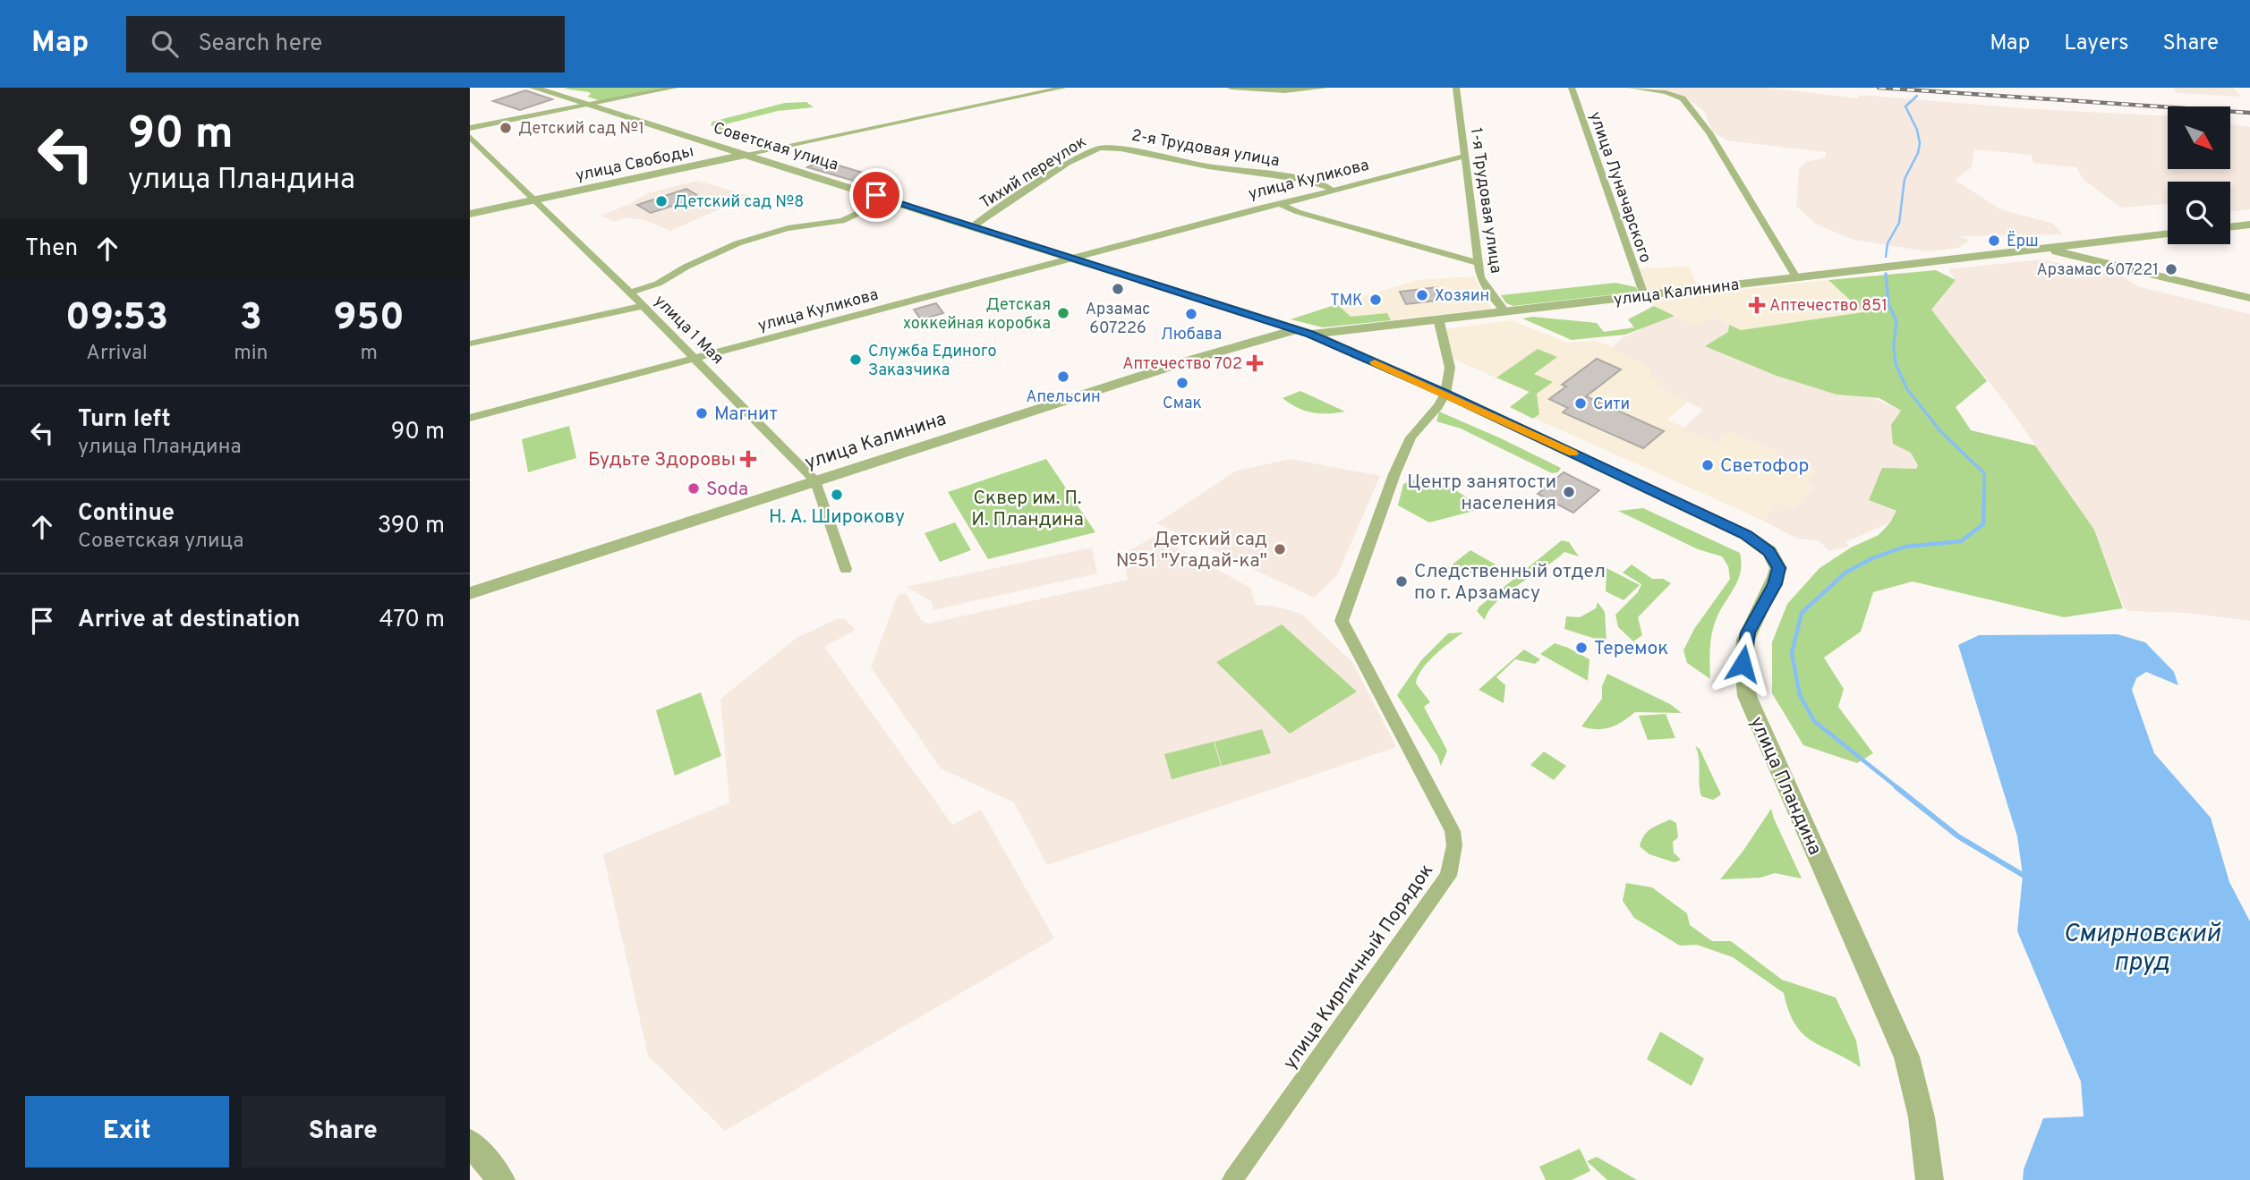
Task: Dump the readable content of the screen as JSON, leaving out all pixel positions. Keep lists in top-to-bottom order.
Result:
{
  "streets": {
    "street": [
      "Советская улица",
      "2-я Трудовая улица",
      "улица Свободы",
      "Тихий переулок",
      "улица Куликова",
      "улица Луначарского",
      "1-я Трудовая улица",
      "улица Калинина",
      "улица 1 Мая",
      "улица Пландина",
      "улица Кирпичный Порядок"
    ]
  },
  "crossings": [
    ["Советская улица", "улица Свободы"],
    ["Советская улица", "Тихий переулок"],
    ["Советская улица", "улица Куликова"],
    ["Советская улица", "улица Калинина"],
    ["Советская улица", "улица Пландина"],
    ["2-я Трудовая улица", "Тихий переулок"],
    ["2-я Трудовая улица", "улица Куликова"],
    ["улица Свободы", "улица 1 Мая"],
    ["улица Куликова", "1-я Трудовая улица"],
    ["улица Куликова", "улица 1 Мая"],
    ["улица Луначарского", "улица Калинина"],
    ["1-я Трудовая улица", "улица Калинина"],
    ["улица Калинина", "улица 1 Мая"],
    ["улица Калинина", "улица Пландина"],
    ["улица Пландина", "улица Кирпичный Порядок"]
  ],
  "water": ["Смирновский пруд"],
  "parks": ["Сквер им. П. И. Пландина"],
  "places": {
    "other": [
      "Детский сад №1",
      "Детский сад №8",
      "Ёрш",
      "Арзамас 607221",
      "Арзамас 607226",
      "Хозяин",
      "ТМК",
      "Детская хоккейная коробка",
      "Любава",
      "Служба Единого Заказчика",
      "Апельсин",
      "Смак",
      "Сити",
      "Магнит",
      "Светофор",
      "Soda",
      "Центр занятости населения",
      "Н. А. Широкову",
      "Детский сад №51 \"Угадай-ка\"",
      "Следственный отдел по г. Арзамасу",
      "Теремок"
    ],
    "health": ["Аптечество 851", "Аптечество 702", "Будьте Здоровы"]
  },
  "north": "bottom right",
  "page": {
    "header": "Map",
    "search": "Search here",
    "nav": ["Map", "Layers", "Share"],
    "turn": ["90 m", "улица Пландина"],
    "then": "Then",
    "eta": [
      "09:53",
      "Arrival",
      "3",
      "min",
      "950",
      "m"
    ],
    "list": [
      {
        "name": "Turn left",
        "note": "улица Пландина",
        "value": "90 m"
      },
      {
        "name": "Continue",
        "note": "Советская улица",
        "value": "390 m"
      },
      {
        "name": "Arrive at destination",
        "value": "470 m"
      }
    ],
    "buttons": ["Exit", "Share"]
  }
}
